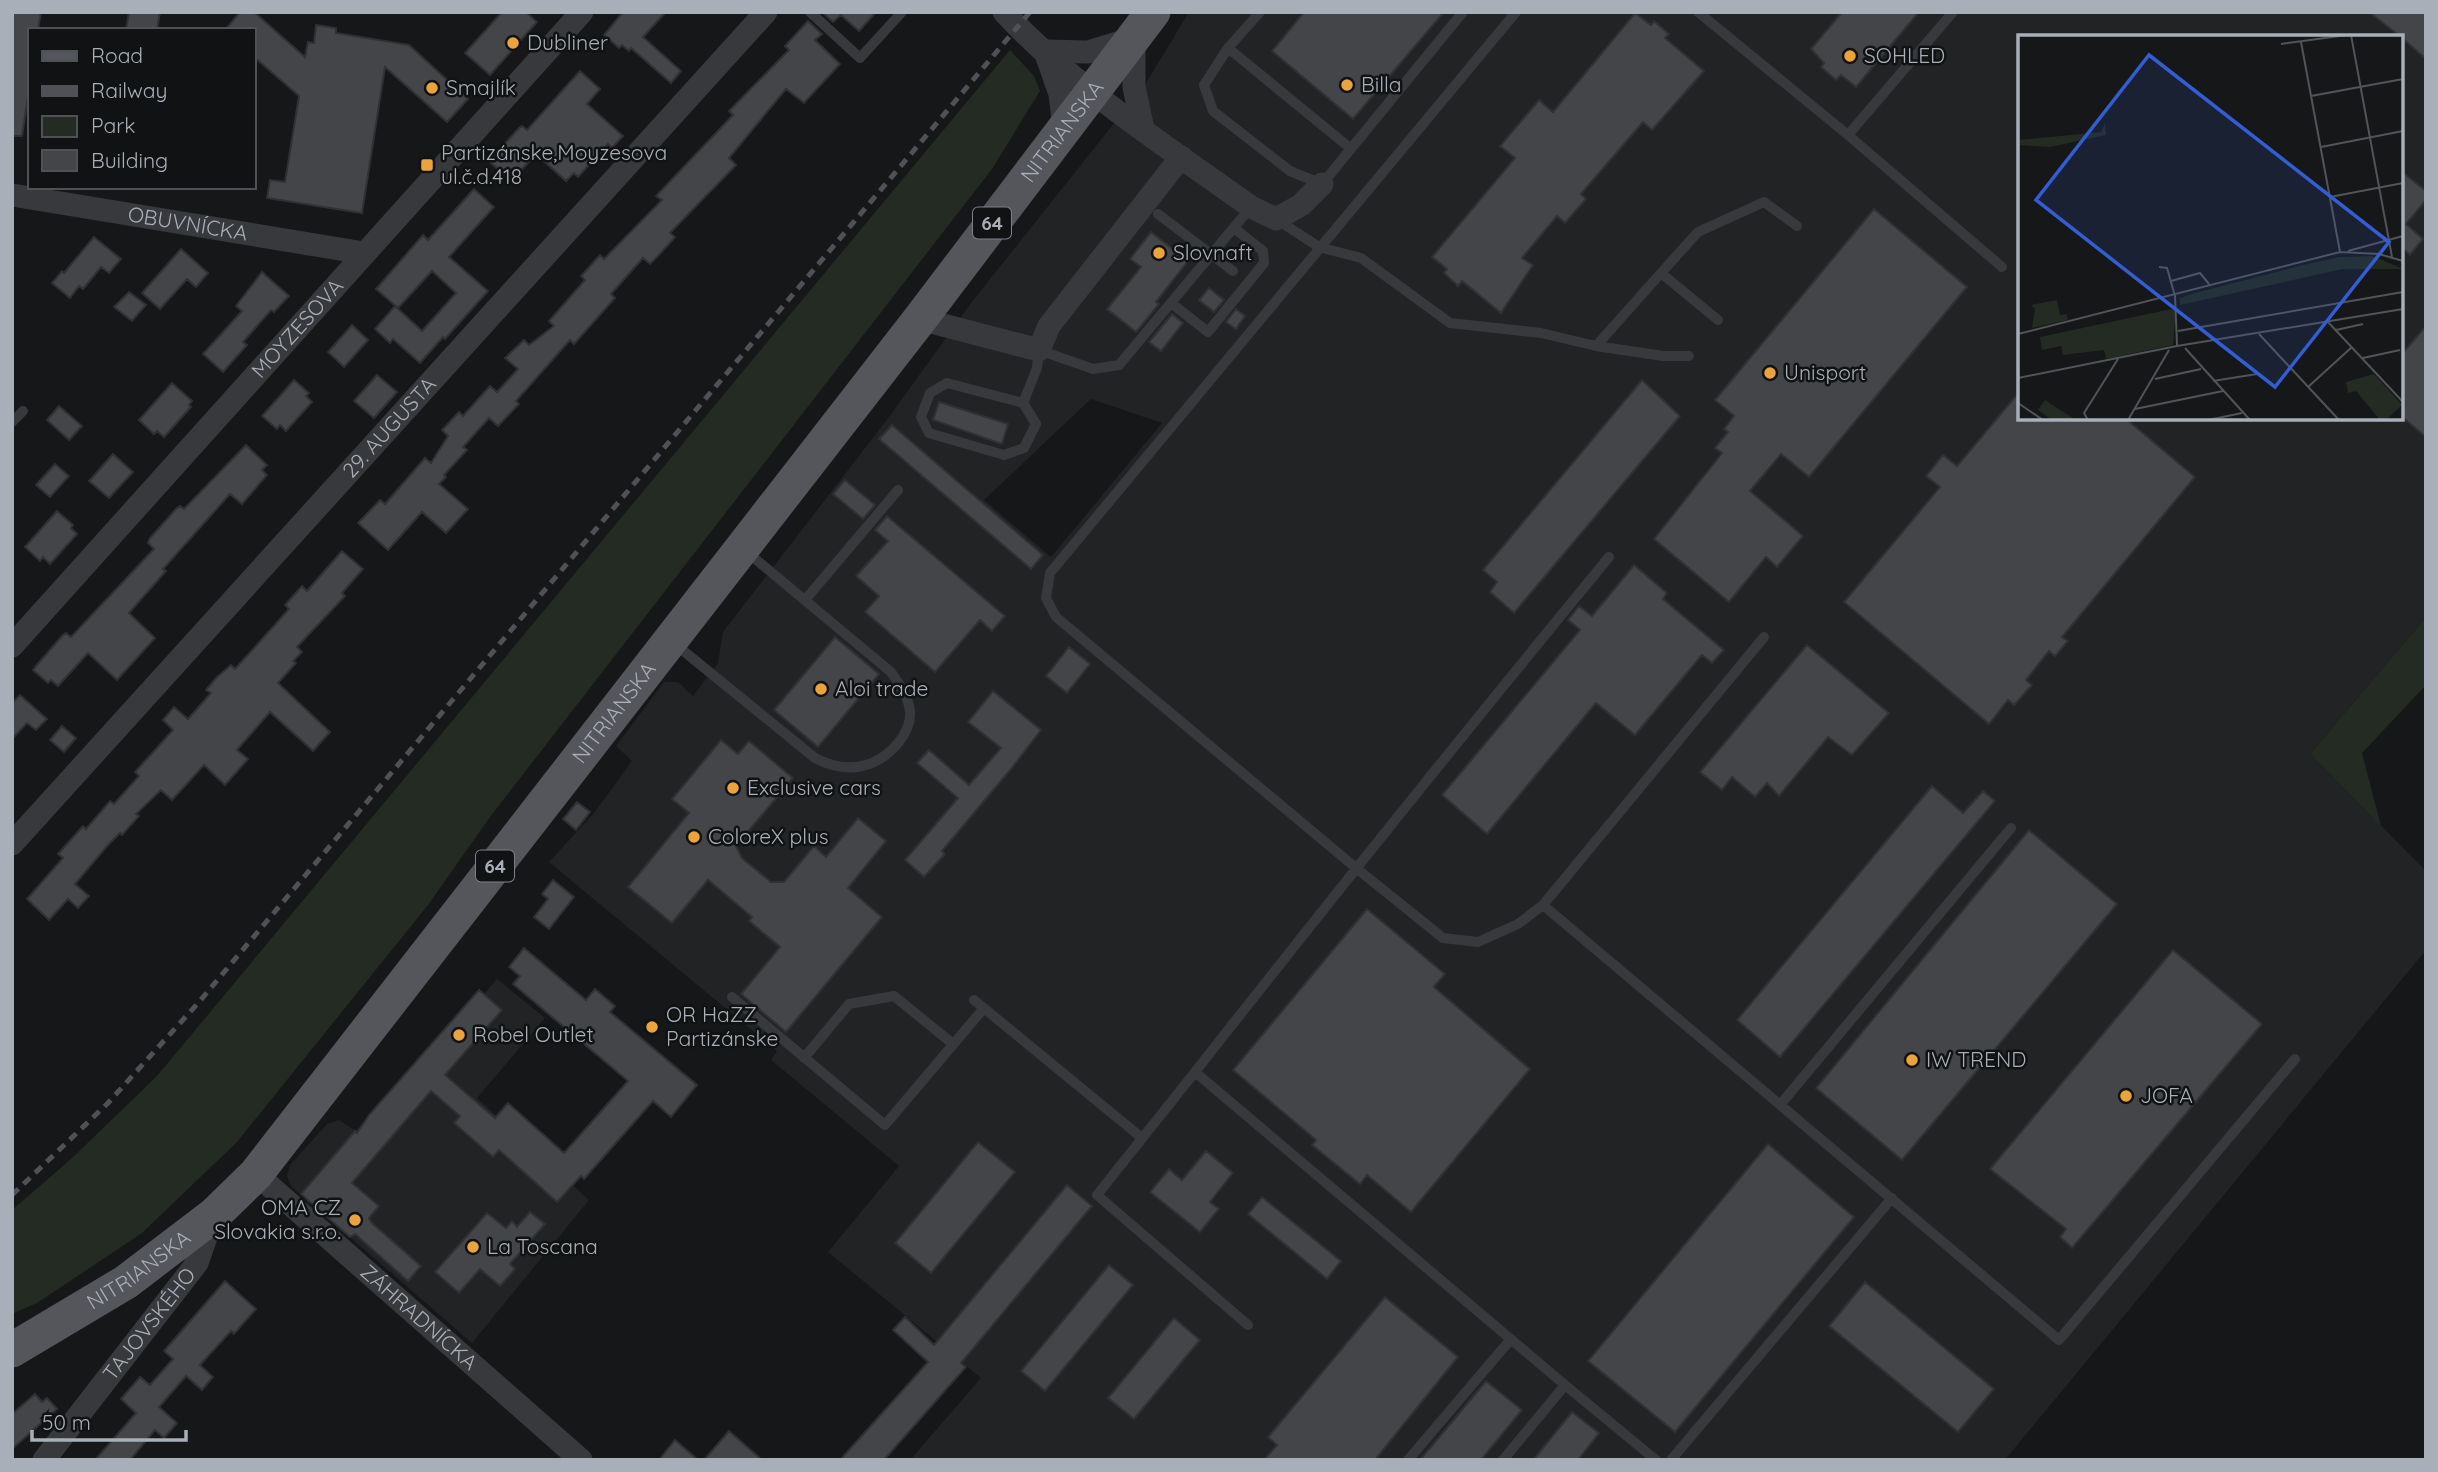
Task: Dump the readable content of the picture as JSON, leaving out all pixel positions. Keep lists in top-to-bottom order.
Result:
{
  "streets": {
    "main road": ["NITRIANSKA", "64"],
    "street": [
      "OBUVNÍCKA",
      "MOYZESOVA",
      "29. AUGUSTA",
      "ZÁHRADNÍCKA",
      "TAJOVSKÉHO"
    ]
  },
  "crossings": [
    ["NITRIANSKA", "ZÁHRADNÍCKA"],
    ["NITRIANSKA", "TAJOVSKÉHO"],
    ["OBUVNÍCKA", "MOYZESOVA"]
  ],
  "places": {
    "other": [
      "Dubliner",
      "SOHLED",
      "Billa",
      "Smajlík",
      "Slovnaft",
      "Unisport",
      "Aloi trade",
      "Exclusive cars",
      "ColoreX plus",
      "OR HaZZ Partizánske",
      "Robel Outlet",
      "IW TREND",
      "JOFA",
      "OMA CZ Slovakia s.r.o.",
      "La Toscana"
    ],
    "transit": ["Partizánske,Moyzesova ul.č.d.418"]
  },
  "legend": [
    "Road",
    "Railway",
    "Park",
    "Building"
  ],
  "scale_bar": "50 m"
}
